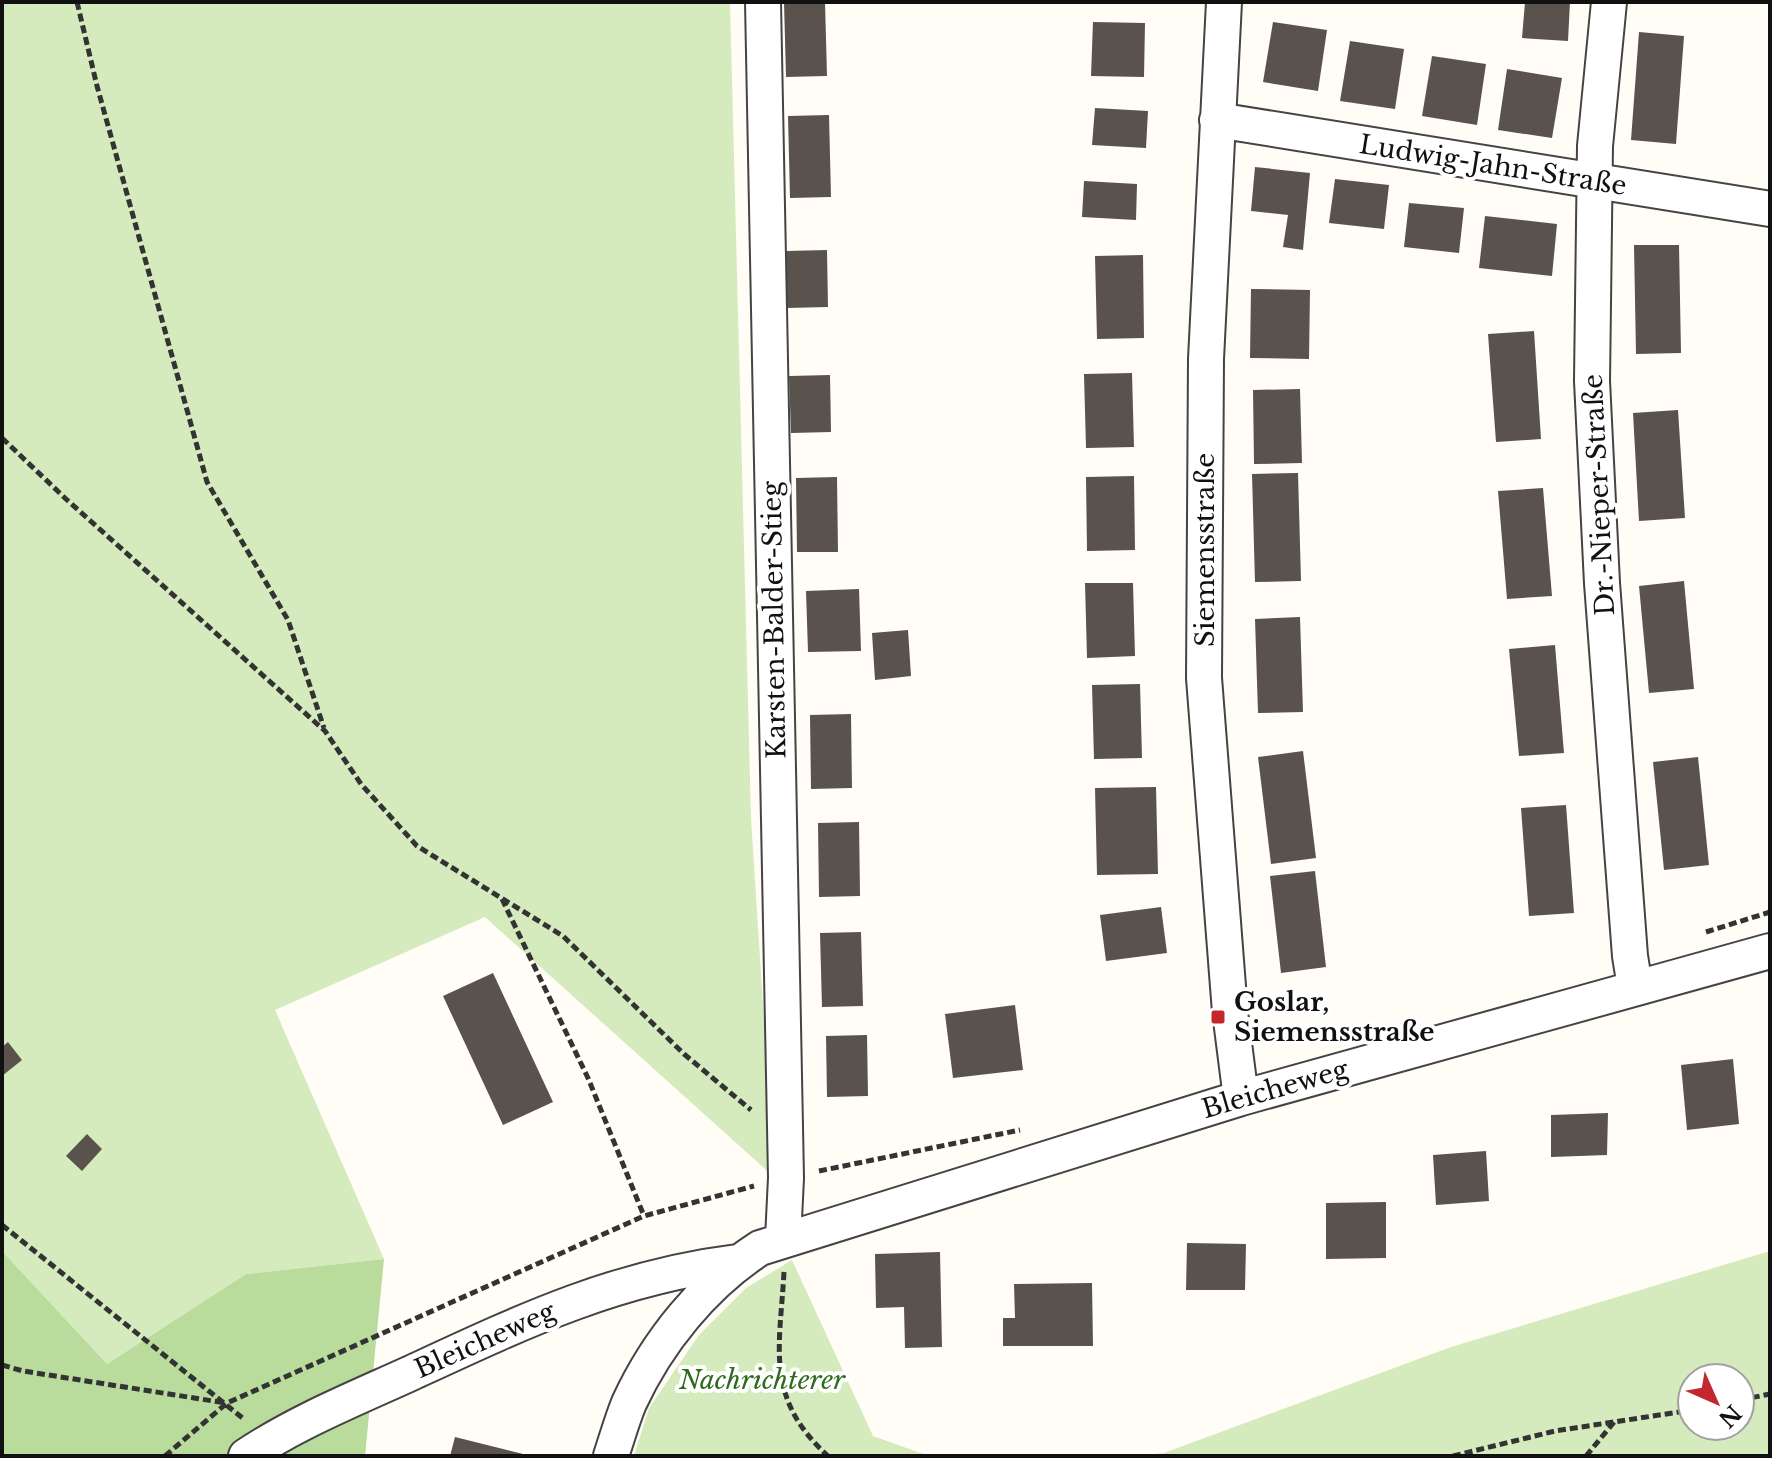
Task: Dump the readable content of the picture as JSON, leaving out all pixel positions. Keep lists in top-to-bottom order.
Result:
{
  "streets": {
    "street": [
      "Ludwig-Jahn-Straße",
      "Dr.-Nieper-Straße",
      "Siemensstraße",
      "Karsten-Balder-Stieg",
      "Bleicheweg"
    ]
  },
  "crossings": [
    ["Ludwig-Jahn-Straße", "Dr.-Nieper-Straße"],
    ["Ludwig-Jahn-Straße", "Siemensstraße"],
    ["Dr.-Nieper-Straße", "Bleicheweg"],
    ["Siemensstraße", "Bleicheweg"],
    ["Karsten-Balder-Stieg", "Bleicheweg"]
  ],
  "parks": ["Nachrichterer"],
  "places": {
    "transit": ["Goslar, Siemensstraße"]
  },
  "north": "bottom right"
}
